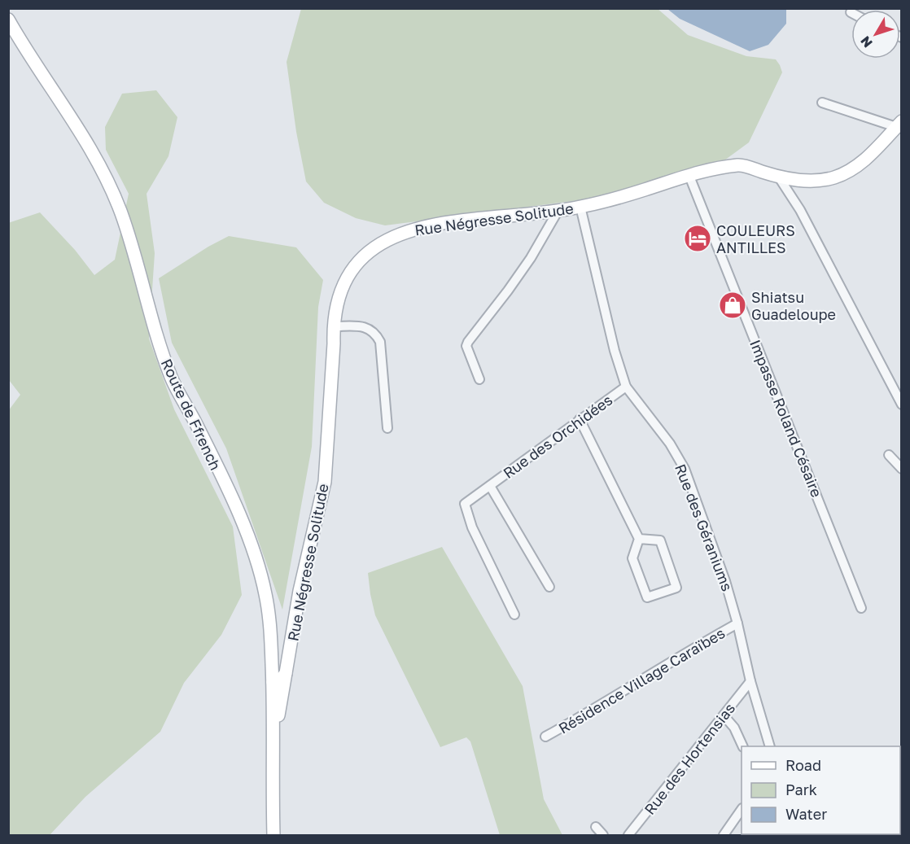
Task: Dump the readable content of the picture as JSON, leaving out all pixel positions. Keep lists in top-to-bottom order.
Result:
{
  "streets": {
    "street": [
      "Rue Négresse Solitude",
      "Route de Ffrench",
      "Impasse Roland Césaire",
      "Rue des Orchidées",
      "Rue des Géraniums",
      "Résidence Village Caraïbes",
      "Rue des Hortensias"
    ]
  },
  "crossings": [
    ["Rue Négresse Solitude", "Route de Ffrench"],
    ["Rue Négresse Solitude", "Impasse Roland Césaire"],
    ["Rue Négresse Solitude", "Rue des Géraniums"],
    ["Rue des Orchidées", "Rue des Géraniums"],
    ["Rue des Géraniums", "Résidence Village Caraïbes"],
    ["Rue des Géraniums", "Rue des Hortensias"]
  ],
  "places": {
    "hotel": ["COULEURS ANTILLES"],
    "shop": ["Shiatsu Guadeloupe"]
  },
  "legend": ["Road", "Park", "Water"],
  "north": "bottom left"
}
